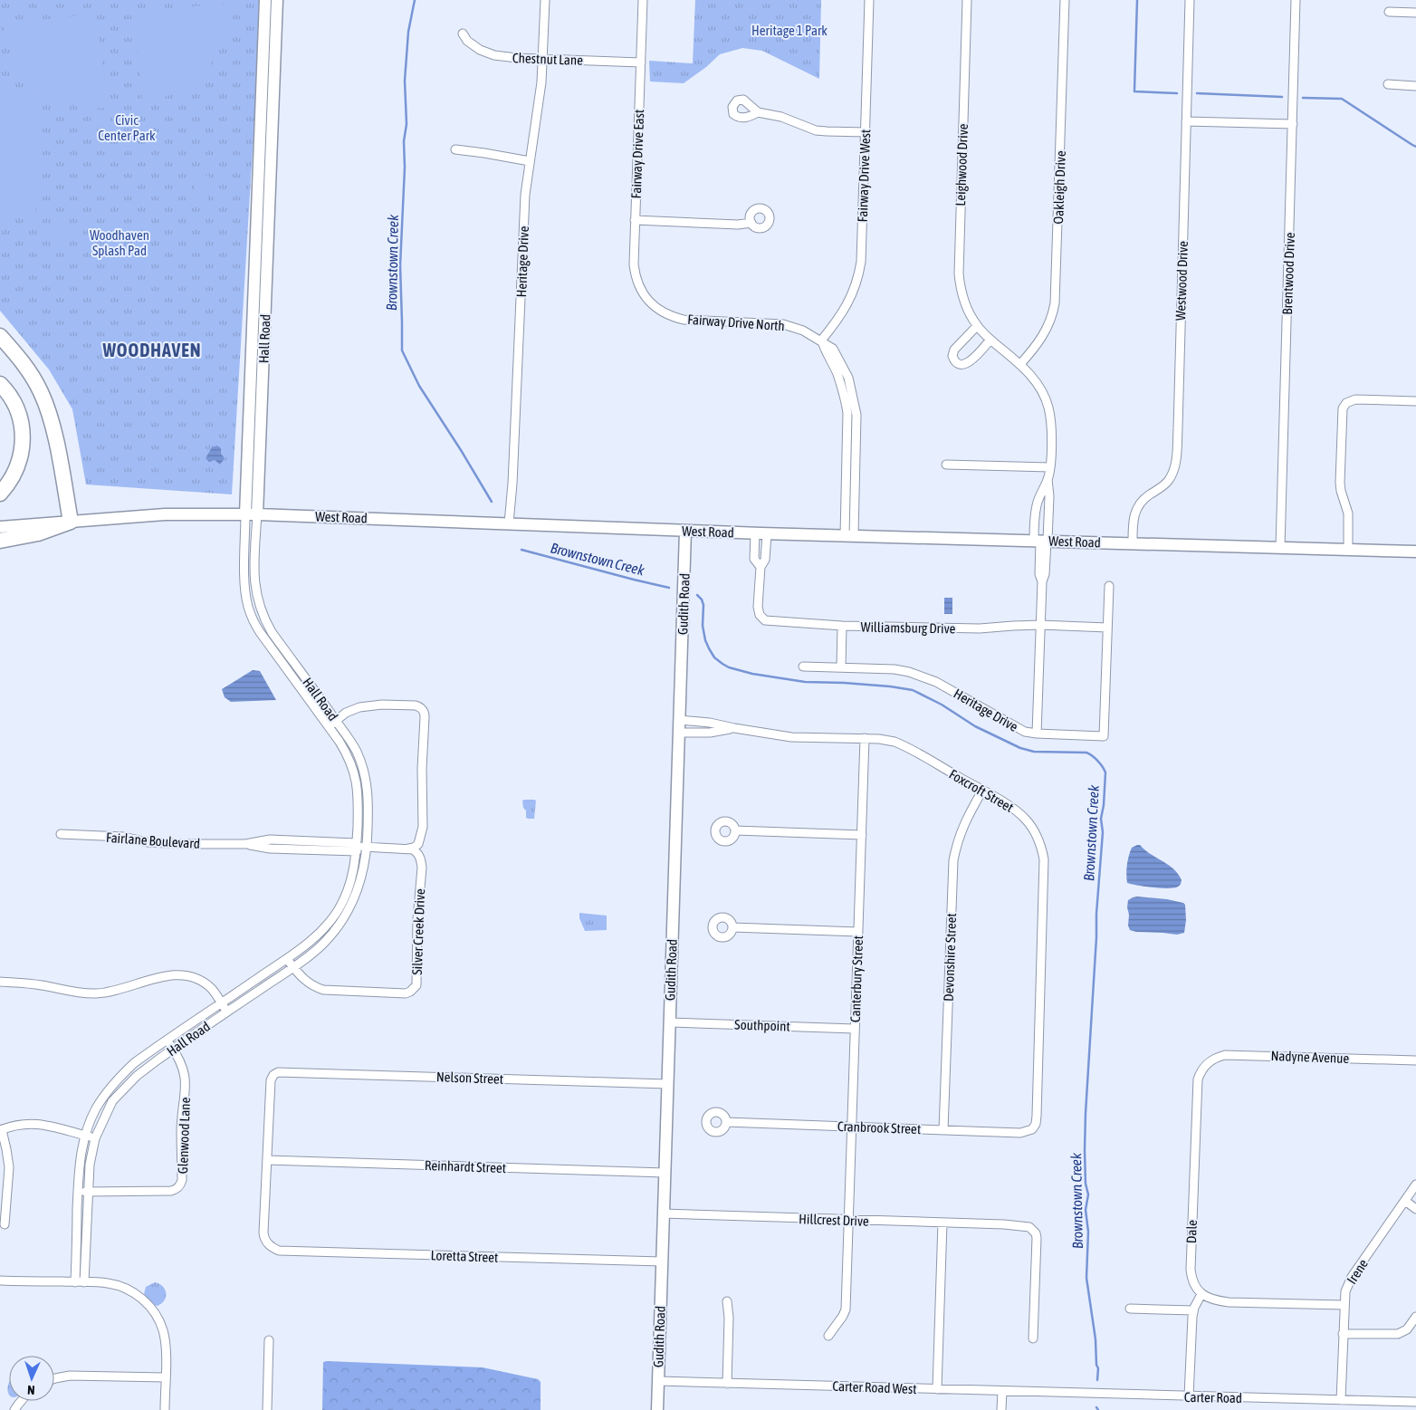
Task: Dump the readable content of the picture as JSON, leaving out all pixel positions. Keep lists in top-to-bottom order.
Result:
{
  "streets": {
    "street": [
      "Chestnut Lane",
      "Fairway Drive East",
      "Leighwood Drive",
      "Fairway Drive West",
      "Oakleigh Drive",
      "Heritage Drive",
      "Brentwood Drive",
      "Westwood Drive",
      "Fairway Drive North",
      "Hall Road",
      "West Road",
      "Gudith Road",
      "Williamsburg Drive",
      "Foxcroft Street",
      "Fairlane Boulevard",
      "Silver Creek Drive",
      "Devonshire Street",
      "Canterbury Street",
      "Southpoint",
      "Nadyne Avenue",
      "Nelson Street",
      "Cranbrook Street",
      "Glenwood Lane",
      "Reinhardt Street",
      "Hillcrest Drive",
      "Dale",
      "Loretta Street",
      "Irene",
      "Carter Road West",
      "Carter Road"
    ]
  },
  "crossings": [
    ["Chestnut Lane", "Fairway Drive East"],
    ["Chestnut Lane", "Heritage Drive"],
    ["Fairway Drive East", "Fairway Drive North"],
    ["Leighwood Drive", "Oakleigh Drive"],
    ["Leighwood Drive", "West Road"],
    ["Fairway Drive West", "Fairway Drive North"],
    ["Heritage Drive", "West Road"],
    ["Heritage Drive", "Williamsburg Drive"],
    ["Brentwood Drive", "West Road"],
    ["Westwood Drive", "West Road"],
    ["Fairway Drive North", "West Road"],
    ["Hall Road", "West Road"],
    ["Hall Road", "Fairlane Boulevard"],
    ["Hall Road", "Silver Creek Drive"],
    ["Hall Road", "Glenwood Lane"],
    ["West Road", "Gudith Road"],
    ["West Road", "Williamsburg Drive"],
    ["Gudith Road", "Foxcroft Street"],
    ["Gudith Road", "Southpoint"],
    ["Gudith Road", "Nelson Street"],
    ["Gudith Road", "Reinhardt Street"],
    ["Gudith Road", "Hillcrest Drive"],
    ["Gudith Road", "Loretta Street"],
    ["Gudith Road", "Carter Road West"],
    ["Foxcroft Street", "Devonshire Street"],
    ["Foxcroft Street", "Canterbury Street"],
    ["Foxcroft Street", "Cranbrook Street"],
    ["Devonshire Street", "Cranbrook Street"],
    ["Canterbury Street", "Southpoint"],
    ["Canterbury Street", "Cranbrook Street"],
    ["Canterbury Street", "Hillcrest Drive"],
    ["Nadyne Avenue", "Dale"],
    ["Nelson Street", "Reinhardt Street"],
    ["Nelson Street", "Loretta Street"],
    ["Reinhardt Street", "Loretta Street"],
    ["Irene", "Carter Road"],
    ["Carter Road West", "Carter Road"]
  ],
  "districts": ["WOODHAVEN"],
  "water": ["Brownstown Creek"],
  "parks": ["Heritage 1 Park", "Civic Center Park", "Woodhaven Splash Pad"],
  "north": "bottom"
}
